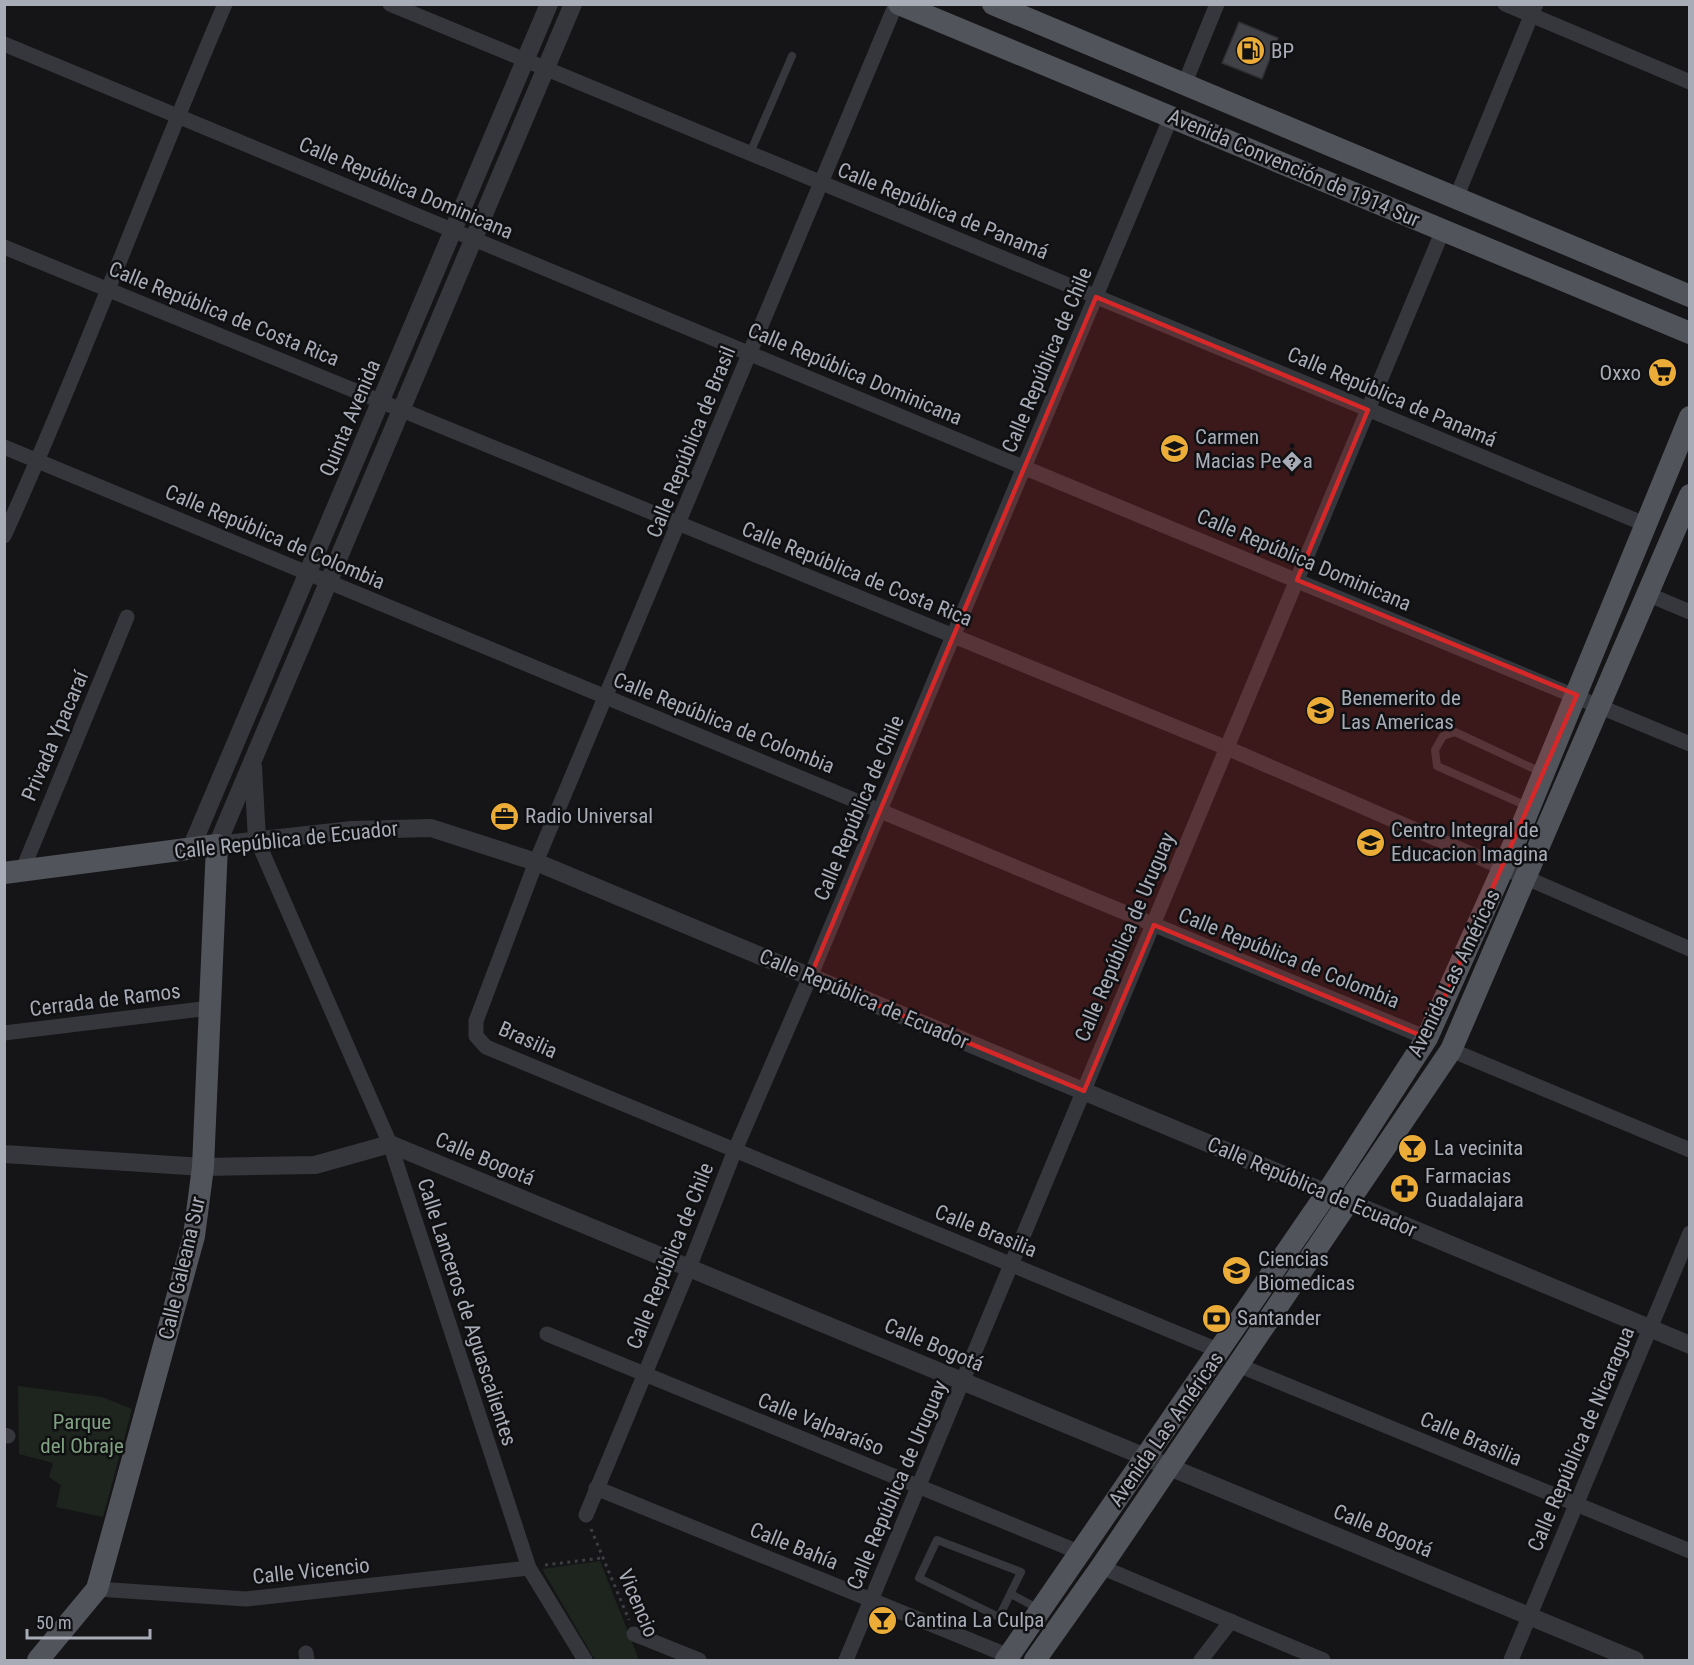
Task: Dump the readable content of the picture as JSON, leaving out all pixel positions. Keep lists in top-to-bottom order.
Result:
{
  "streets": {
    "main road": [
      "Avenida Convención de 1914 Sur",
      "Calle República de Ecuador",
      "Avenida Las Américas",
      "Calle Galeana Sur"
    ],
    "street": [
      "Calle República Dominicana",
      "Calle República de Panamá",
      "Calle República de Costa Rica",
      "Calle República de Chile",
      "Quinta Avenida",
      "Calle República de Brasil",
      "Calle República de Colombia",
      "Privada Ypacaraí",
      "Calle República de Uruguay",
      "Cerrada de Ramos",
      "Brasilia",
      "Calle Bogotá",
      "Calle Brasilia",
      "Calle Lanceros de Aguascalientes",
      "Calle Valparaíso",
      "Calle República de Nicaragua",
      "Calle Bahía",
      "Calle Vicencio"
    ],
    "path": ["Vicencio"]
  },
  "crossings": [
    ["Avenida Convención de 1914 Sur", "Calle República de Chile"],
    ["Avenida Convención de 1914 Sur", "Calle República de Brasil"],
    ["Avenida Convención de 1914 Sur", "Calle República de Uruguay"],
    ["Calle República Dominicana", "Calle República de Chile"],
    ["Calle República Dominicana", "Quinta Avenida"],
    ["Calle República Dominicana", "Calle República de Brasil"],
    ["Calle República Dominicana", "Calle República de Uruguay"],
    ["Calle República Dominicana", "Avenida Las Américas"],
    ["Calle República de Panamá", "Calle República de Chile"],
    ["Calle República de Panamá", "Quinta Avenida"],
    ["Calle República de Panamá", "Calle República de Brasil"],
    ["Calle República de Panamá", "Calle República de Uruguay"],
    ["Calle República de Panamá", "Avenida Las Américas"],
    ["Calle República de Costa Rica", "Calle República de Chile"],
    ["Calle República de Costa Rica", "Quinta Avenida"],
    ["Calle República de Costa Rica", "Calle República de Brasil"],
    ["Calle República de Costa Rica", "Calle República de Uruguay"],
    ["Calle República de Costa Rica", "Avenida Las Américas"],
    ["Calle República de Chile", "Calle República de Colombia"],
    ["Calle República de Chile", "Calle República de Ecuador"],
    ["Calle República de Chile", "Brasilia"],
    ["Calle República de Chile", "Calle Bogotá"],
    ["Calle República de Chile", "Calle Brasilia"],
    ["Calle República de Chile", "Calle Valparaíso"],
    ["Calle República de Chile", "Calle Bahía"],
    ["Calle República de Chile", "Vicencio"],
    ["Quinta Avenida", "Calle República de Colombia"],
    ["Quinta Avenida", "Calle República de Ecuador"],
    ["Quinta Avenida", "Calle Galeana Sur"],
    ["Calle República de Brasil", "Calle República de Colombia"],
    ["Calle República de Brasil", "Calle República de Ecuador"],
    ["Calle República de Brasil", "Brasilia"],
    ["Calle República de Colombia", "Calle República de Uruguay"],
    ["Calle República de Colombia", "Avenida Las Américas"],
    ["Privada Ypacaraí", "Calle República de Ecuador"],
    ["Calle República de Ecuador", "Calle República de Uruguay"],
    ["Calle República de Ecuador", "Avenida Las Américas"],
    ["Calle República de Ecuador", "Brasilia"],
    ["Calle República de Ecuador", "Calle Galeana Sur"],
    ["Calle República de Ecuador", "Calle Lanceros de Aguascalientes"],
    ["Calle República de Ecuador", "Calle República de Nicaragua"],
    ["Calle República de Uruguay", "Calle Bogotá"],
    ["Calle República de Uruguay", "Calle Brasilia"],
    ["Calle República de Uruguay", "Calle Valparaíso"],
    ["Calle República de Uruguay", "Calle Bahía"],
    ["Avenida Las Américas", "Calle Bogotá"],
    ["Avenida Las Américas", "Calle Brasilia"],
    ["Avenida Las Américas", "Calle Valparaíso"],
    ["Avenida Las Américas", "Calle Bahía"],
    ["Cerrada de Ramos", "Calle Galeana Sur"],
    ["Brasilia", "Calle Brasilia"],
    ["Calle Bogotá", "Calle Lanceros de Aguascalientes"],
    ["Calle Bogotá", "Calle República de Nicaragua"],
    ["Calle Brasilia", "Calle República de Nicaragua"],
    ["Calle Galeana Sur", "Calle Vicencio"],
    ["Calle Lanceros de Aguascalientes", "Calle Vicencio"],
    ["Calle Lanceros de Aguascalientes", "Vicencio"],
    ["Calle Vicencio", "Vicencio"]
  ],
  "parks": ["Parque del Obraje"],
  "places": {
    "fuel station": ["BP"],
    "supermarket": ["Oxxo"],
    "school or university": [
      "Carmen Macias Pe�a",
      "Benemerito de Las Americas",
      "Centro Integral de Educacion Imagina",
      "Ciencias Biomedicas"
    ],
    "office": ["Radio Universal"],
    "bar": ["La vecinita", "Cantina La Culpa"],
    "pharmacy": ["Farmacias Guadalajara"],
    "bank": ["Santander"]
  },
  "scale_bar": "50 m"
}
